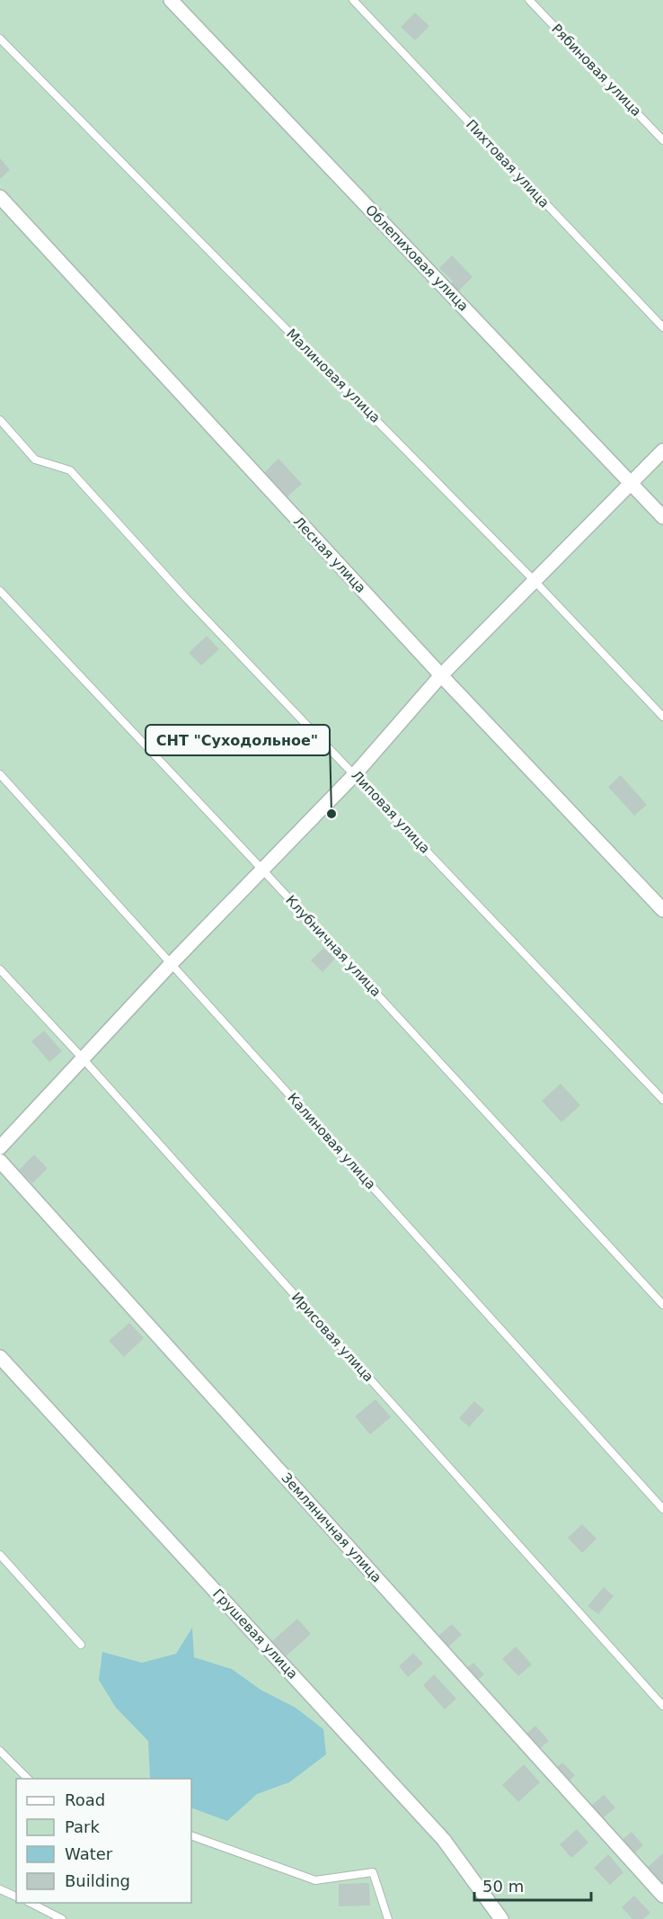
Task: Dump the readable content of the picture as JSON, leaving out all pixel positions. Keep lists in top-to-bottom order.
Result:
{
  "streets": {
    "street": [
      "Облепиховая улица",
      "Лесная улица",
      "Земляничная улица",
      "Грушевая улица"
    ],
    "lane": [
      "Рябиновая улица",
      "Пихтовая улица",
      "Малиновая улица",
      "Липовая улица",
      "Клубничная улица",
      "Калиновая улица",
      "Ирисовая улица"
    ]
  },
  "places": ["СНТ \"Суходольное\""],
  "legend": [
    "Road",
    "Park",
    "Water",
    "Building"
  ],
  "scale_bar": "50 m"
}
